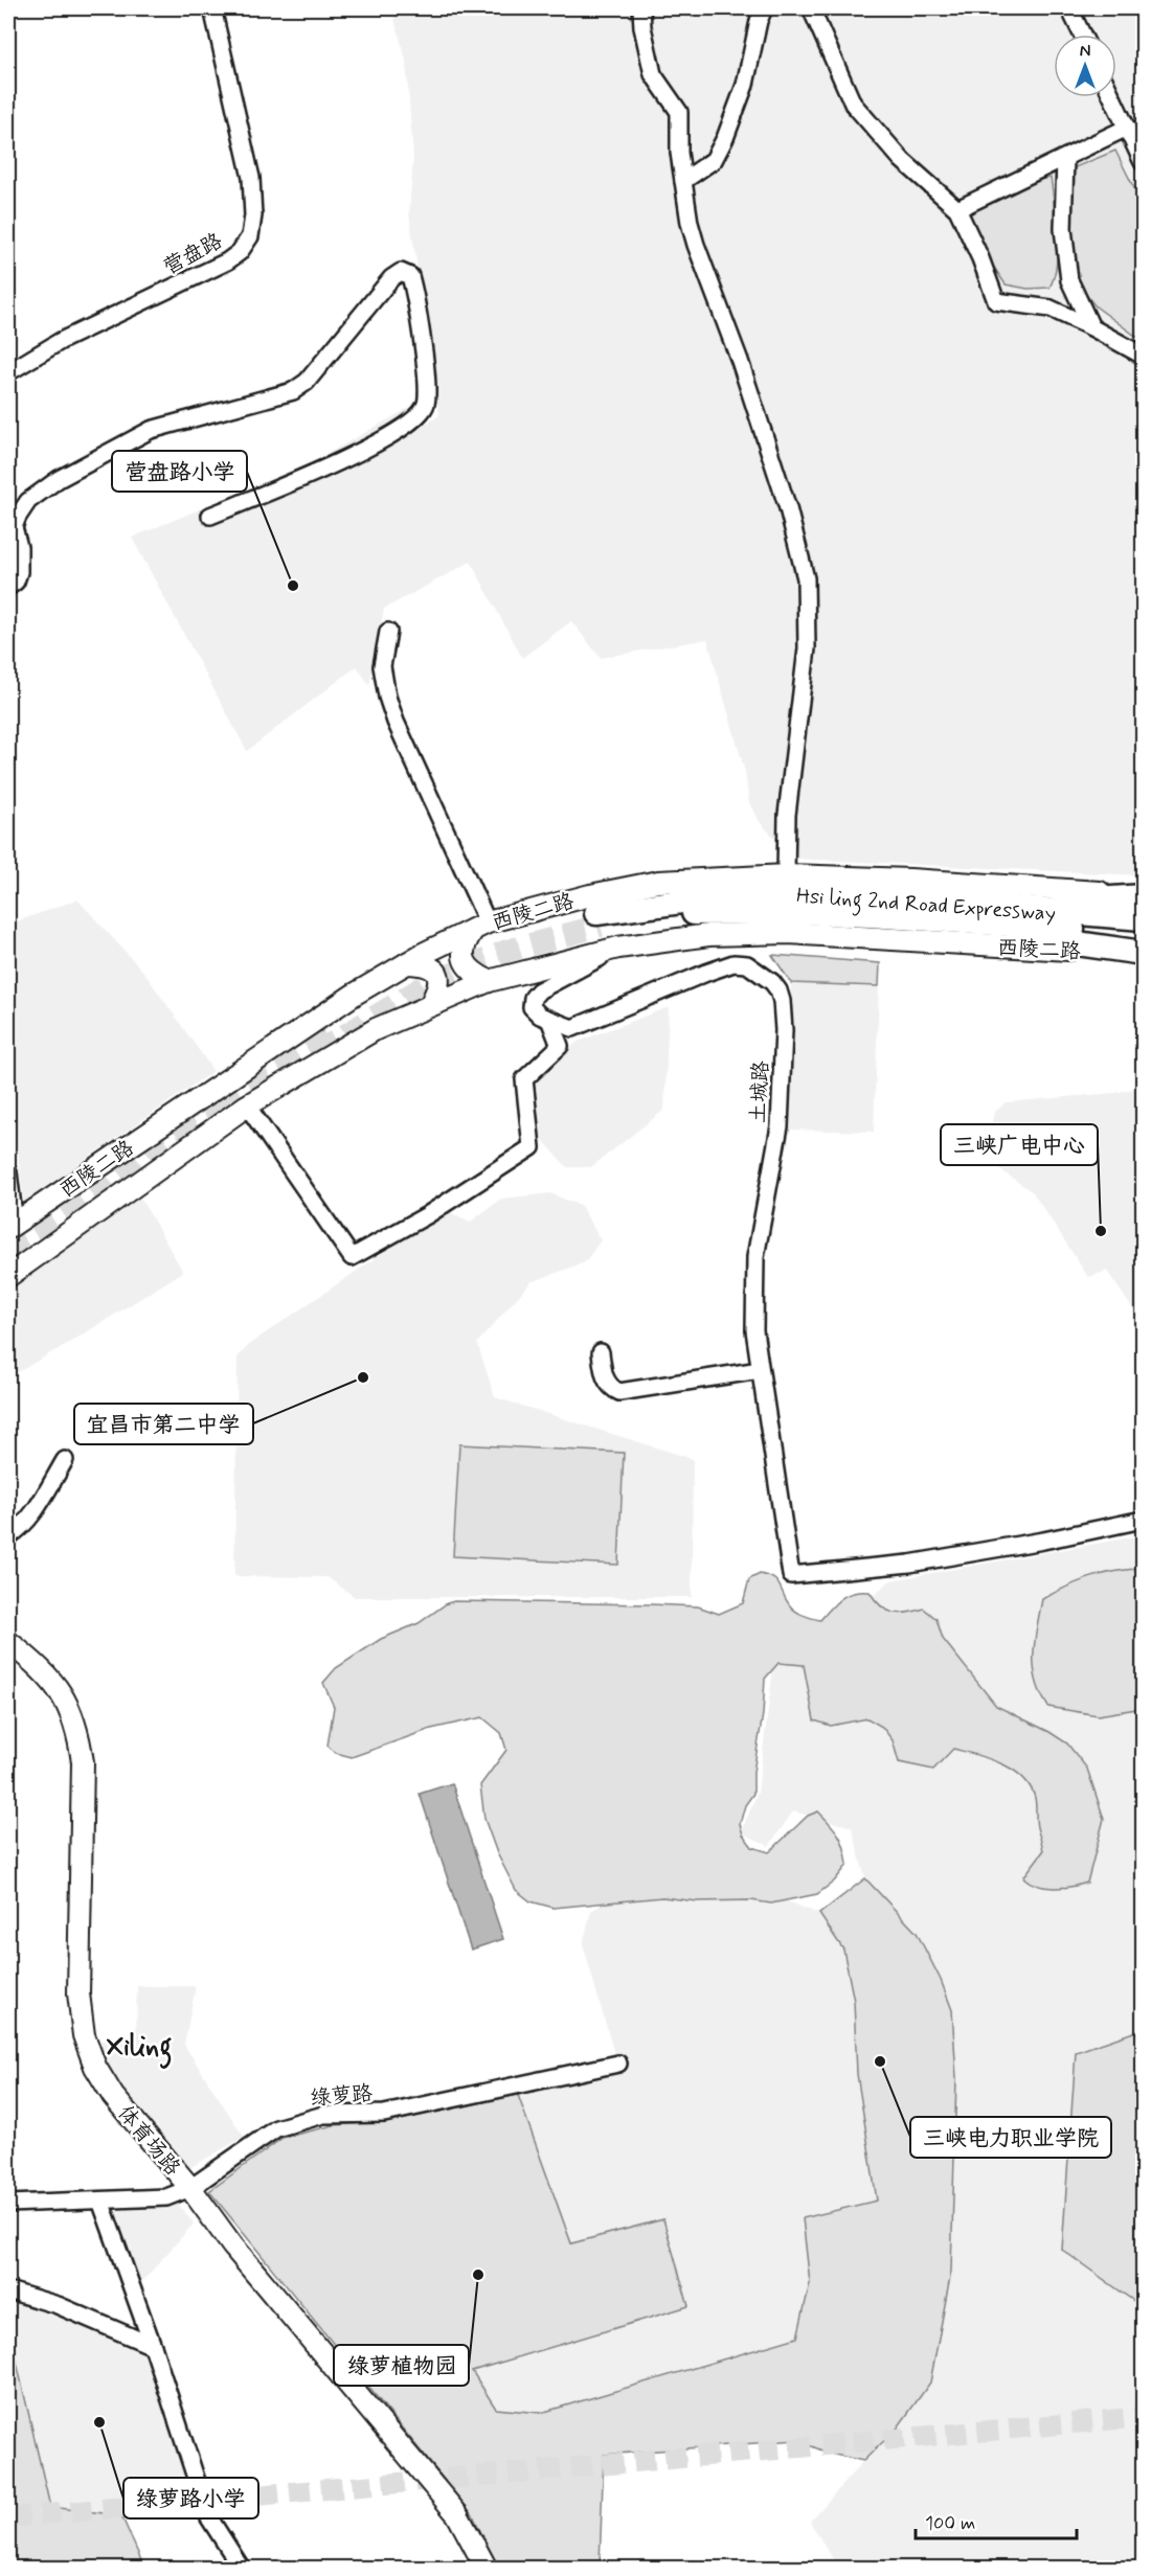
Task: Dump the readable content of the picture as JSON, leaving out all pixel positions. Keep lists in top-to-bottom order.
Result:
{
  "streets": {
    "highway": ["Hsi ling 2nd Road Expressway"],
    "main road": ["西陵二路", "体育场路"],
    "street": ["营盘路", "土城路", "绿萝路"]
  },
  "crossings": [
    ["绿萝路", "体育场路"]
  ],
  "districts": ["Xiling"],
  "places": [
    "营盘路小学",
    "三峡广电中心",
    "宜昌市第二中学",
    "三峡电力职业学院",
    "绿萝植物园",
    "绿萝路小学"
  ],
  "scale_bar": "100 m",
  "north": "top"
}
